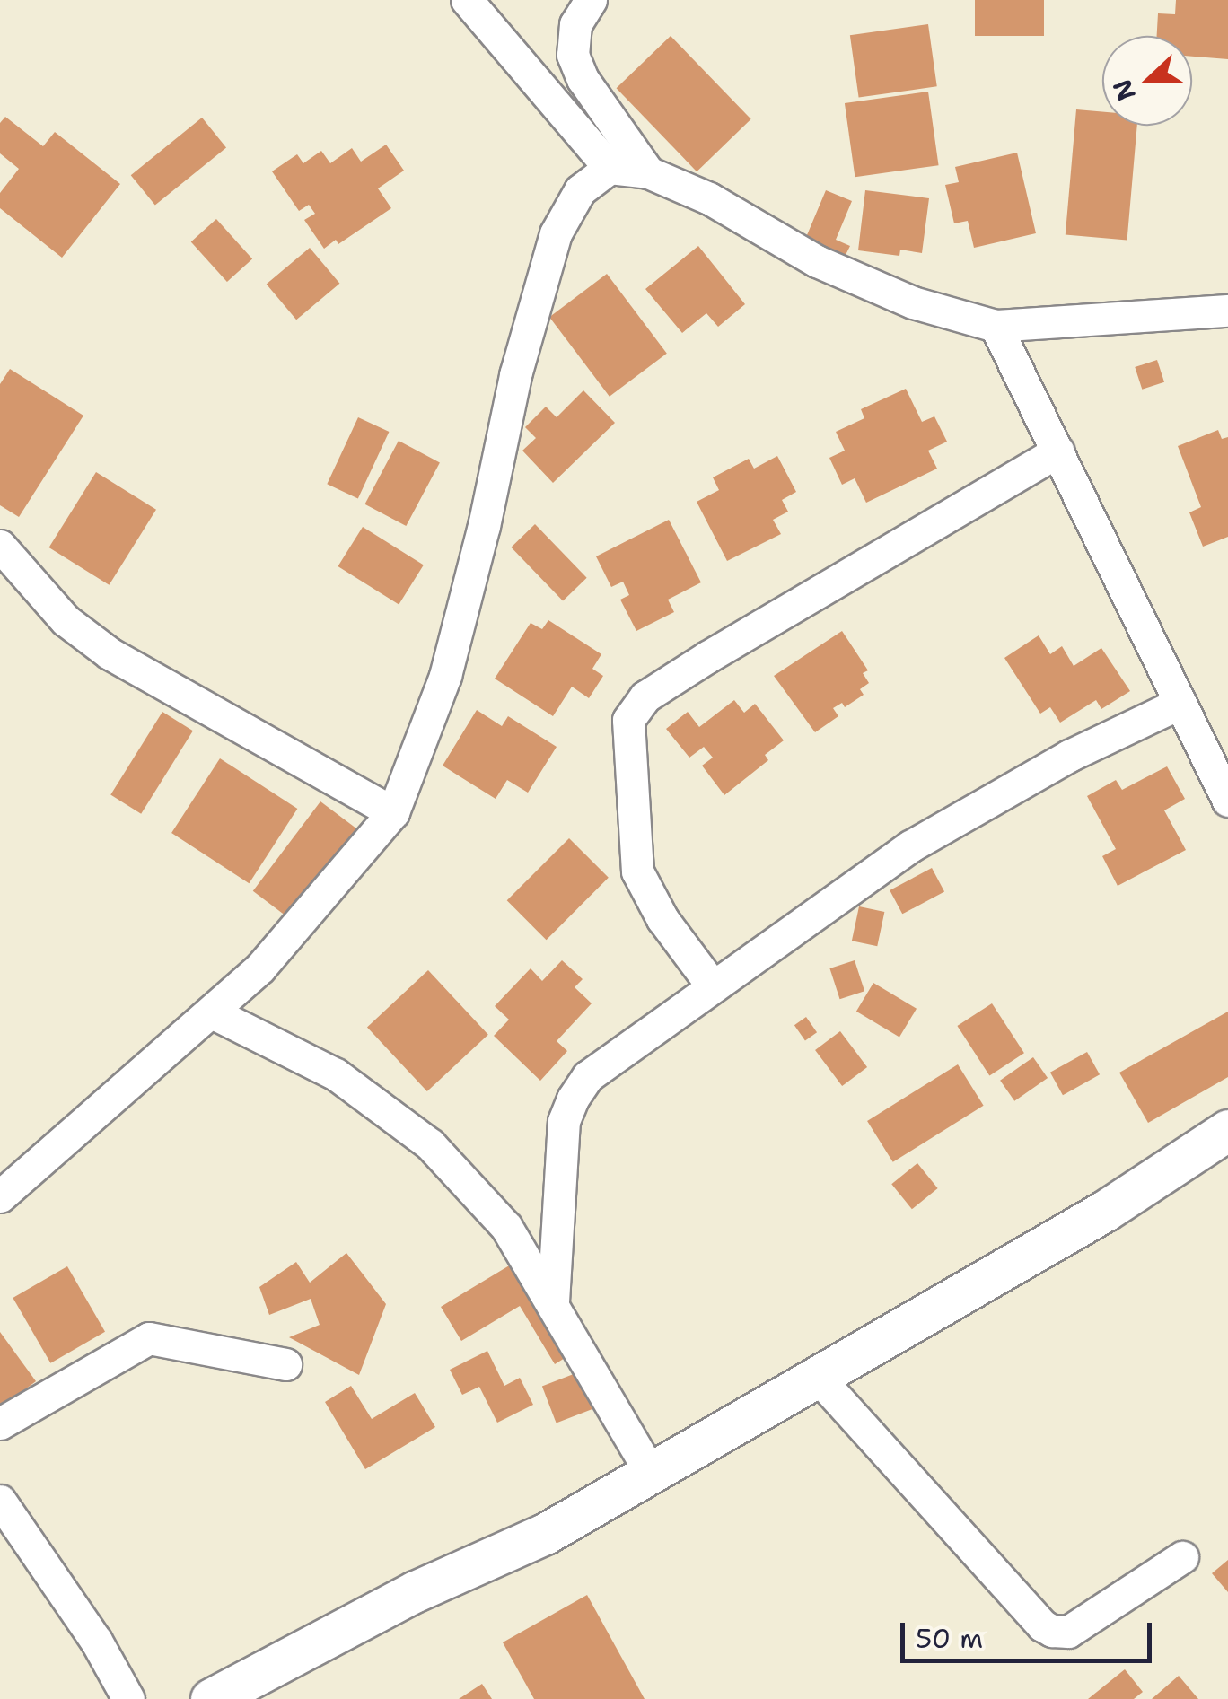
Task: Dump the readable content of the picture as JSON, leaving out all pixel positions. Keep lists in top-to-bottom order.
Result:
{
  "scale_bar": "50 m",
  "north": "left"
}
